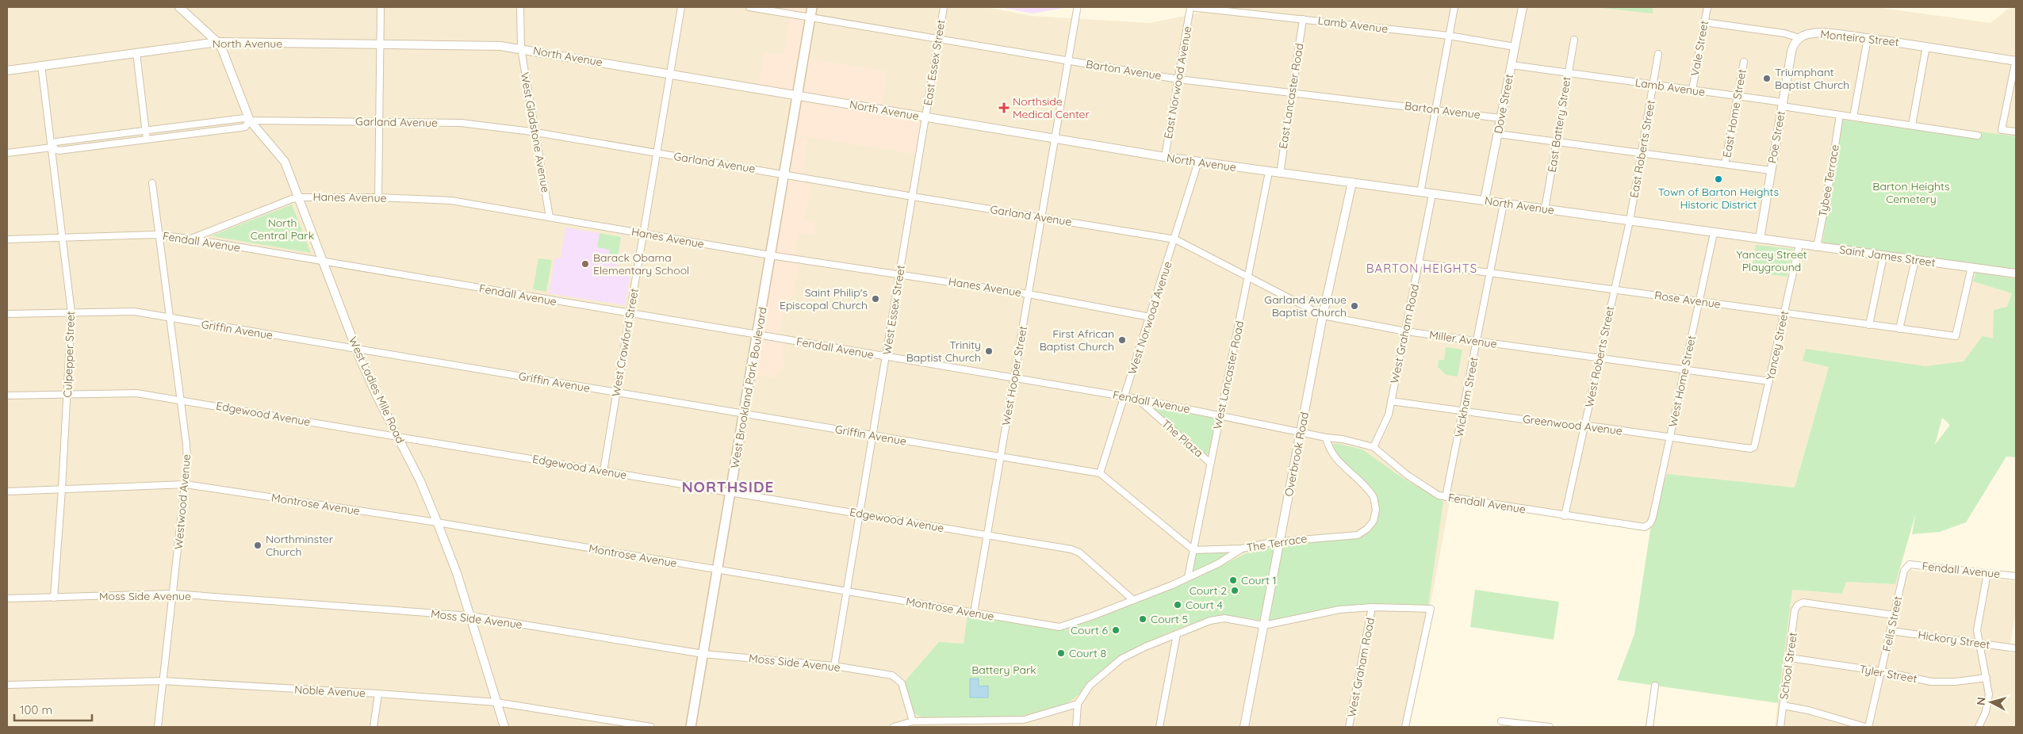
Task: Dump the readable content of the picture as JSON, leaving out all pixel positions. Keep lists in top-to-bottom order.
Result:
{
  "streets": {
    "main road": ["West Brookland Park Boulevard"],
    "street": [
      "Lamb Avenue",
      "Monteiro Street",
      "North Avenue",
      "Vale Street",
      "East Essex Street",
      "Barton Avenue",
      "East Norwood Avenue",
      "East Lancaster Road",
      "Dove Street",
      "East Home Street",
      "Garland Avenue",
      "East Battery Street",
      "West Gladstone Avenue",
      "Poe Street",
      "East Roberts Street",
      "Tybee Terrace",
      "Hanes Avenue",
      "Fendall Avenue",
      "Saint James Street",
      "Rose Avenue",
      "West Essex Street",
      "West Norwood Avenue",
      "Griffin Avenue",
      "West Graham Road",
      "Miller Avenue",
      "West Crawford Street",
      "Yancey Street",
      "Culpepper Street",
      "West Roberts Street",
      "West Lancaster Road",
      "West Hooper Street",
      "West Home Street",
      "West Ladies Mile Road",
      "Wickham Street",
      "Edgewood Avenue",
      "Greenwood Avenue",
      "The Plaza",
      "Overbrook Road",
      "Westwood Avenue",
      "Montrose Avenue",
      "The Terrace",
      "Moss Side Avenue",
      "Fells Street",
      "Hickory Street",
      "School Street",
      "Tyler Street",
      "Noble Avenue"
    ]
  },
  "crossings": [
    ["Lamb Avenue", "Vale Street"],
    ["Lamb Avenue", "East Norwood Avenue"],
    ["Lamb Avenue", "East Lancaster Road"],
    ["Lamb Avenue", "Dove Street"],
    ["Lamb Avenue", "East Home Street"],
    ["Lamb Avenue", "East Battery Street"],
    ["Lamb Avenue", "Poe Street"],
    ["Lamb Avenue", "East Roberts Street"],
    ["Lamb Avenue", "Tybee Terrace"],
    ["Monteiro Street", "Vale Street"],
    ["Monteiro Street", "Poe Street"],
    ["North Avenue", "East Essex Street"],
    ["North Avenue", "East Norwood Avenue"],
    ["North Avenue", "East Lancaster Road"],
    ["North Avenue", "Dove Street"],
    ["North Avenue", "East Battery Street"],
    ["North Avenue", "West Gladstone Avenue"],
    ["North Avenue", "Poe Street"],
    ["North Avenue", "East Roberts Street"],
    ["North Avenue", "Saint James Street"],
    ["North Avenue", "West Essex Street"],
    ["North Avenue", "West Norwood Avenue"],
    ["North Avenue", "West Graham Road"],
    ["North Avenue", "West Crawford Street"],
    ["North Avenue", "Culpepper Street"],
    ["North Avenue", "West Roberts Street"],
    ["North Avenue", "West Lancaster Road"],
    ["North Avenue", "West Hooper Street"],
    ["North Avenue", "West Home Street"],
    ["North Avenue", "West Brookland Park Boulevard"],
    ["North Avenue", "West Ladies Mile Road"],
    ["North Avenue", "Wickham Street"],
    ["North Avenue", "Overbrook Road"],
    ["East Essex Street", "Barton Avenue"],
    ["East Essex Street", "West Essex Street"],
    ["Barton Avenue", "East Norwood Avenue"],
    ["Barton Avenue", "East Lancaster Road"],
    ["Barton Avenue", "Dove Street"],
    ["Barton Avenue", "West Hooper Street"],
    ["Barton Avenue", "West Brookland Park Boulevard"],
    ["Garland Avenue", "West Gladstone Avenue"],
    ["Garland Avenue", "West Essex Street"],
    ["Garland Avenue", "West Norwood Avenue"],
    ["Garland Avenue", "Miller Avenue"],
    ["Garland Avenue", "West Crawford Street"],
    ["Garland Avenue", "Culpepper Street"],
    ["Garland Avenue", "West Hooper Street"],
    ["Garland Avenue", "West Brookland Park Boulevard"],
    ["Garland Avenue", "West Ladies Mile Road"],
    ["West Gladstone Avenue", "Hanes Avenue"],
    ["Poe Street", "Saint James Street"],
    ["East Roberts Street", "West Roberts Street"],
    ["Tybee Terrace", "Saint James Street"],
    ["Hanes Avenue", "Fendall Avenue"],
    ["Hanes Avenue", "West Essex Street"],
    ["Hanes Avenue", "West Norwood Avenue"],
    ["Hanes Avenue", "West Crawford Street"],
    ["Hanes Avenue", "West Hooper Street"],
    ["Hanes Avenue", "West Brookland Park Boulevard"],
    ["Hanes Avenue", "West Ladies Mile Road"],
    ["Fendall Avenue", "West Essex Street"],
    ["Fendall Avenue", "West Norwood Avenue"],
    ["Fendall Avenue", "West Graham Road"],
    ["Fendall Avenue", "West Crawford Street"],
    ["Fendall Avenue", "Culpepper Street"],
    ["Fendall Avenue", "West Roberts Street"],
    ["Fendall Avenue", "West Lancaster Road"],
    ["Fendall Avenue", "West Hooper Street"],
    ["Fendall Avenue", "West Home Street"],
    ["Fendall Avenue", "West Brookland Park Boulevard"],
    ["Fendall Avenue", "West Ladies Mile Road"],
    ["Fendall Avenue", "Wickham Street"],
    ["Fendall Avenue", "The Plaza"],
    ["Fendall Avenue", "Overbrook Road"],
    ["Fendall Avenue", "Westwood Avenue"],
    ["Fendall Avenue", "The Terrace"],
    ["Fendall Avenue", "Fells Street"],
    ["Saint James Street", "Rose Avenue"],
    ["Saint James Street", "Yancey Street"],
    ["Rose Avenue", "West Graham Road"],
    ["Rose Avenue", "Yancey Street"],
    ["Rose Avenue", "West Roberts Street"],
    ["Rose Avenue", "West Home Street"],
    ["Rose Avenue", "Wickham Street"],
    ["West Essex Street", "Griffin Avenue"],
    ["West Essex Street", "Edgewood Avenue"],
    ["West Essex Street", "Montrose Avenue"],
    ["West Essex Street", "Moss Side Avenue"],
    ["West Norwood Avenue", "Griffin Avenue"],
    ["West Norwood Avenue", "Miller Avenue"],
    ["Griffin Avenue", "West Crawford Street"],
    ["Griffin Avenue", "Culpepper Street"],
    ["Griffin Avenue", "West Hooper Street"],
    ["Griffin Avenue", "West Brookland Park Boulevard"],
    ["Griffin Avenue", "West Ladies Mile Road"],
    ["Griffin Avenue", "Westwood Avenue"],
    ["West Graham Road", "Miller Avenue"],
    ["West Graham Road", "Greenwood Avenue"],
    ["Miller Avenue", "Yancey Street"],
    ["Miller Avenue", "West Roberts Street"],
    ["Miller Avenue", "West Lancaster Road"],
    ["Miller Avenue", "West Home Street"],
    ["Miller Avenue", "Wickham Street"],
    ["Miller Avenue", "Overbrook Road"],
    ["West Crawford Street", "Edgewood Avenue"],
    ["Yancey Street", "Greenwood Avenue"],
    ["Culpepper Street", "Edgewood Avenue"],
    ["Culpepper Street", "Montrose Avenue"],
    ["Culpepper Street", "Moss Side Avenue"],
    ["West Roberts Street", "Greenwood Avenue"],
    ["West Lancaster Road", "The Plaza"],
    ["West Lancaster Road", "Montrose Avenue"],
    ["West Lancaster Road", "The Terrace"],
    ["West Hooper Street", "Edgewood Avenue"],
    ["West Hooper Street", "Montrose Avenue"],
    ["West Home Street", "Greenwood Avenue"],
    ["West Brookland Park Boulevard", "Edgewood Avenue"],
    ["West Brookland Park Boulevard", "Montrose Avenue"],
    ["West Brookland Park Boulevard", "Moss Side Avenue"],
    ["West Ladies Mile Road", "Edgewood Avenue"],
    ["West Ladies Mile Road", "Montrose Avenue"],
    ["West Ladies Mile Road", "Moss Side Avenue"],
    ["West Ladies Mile Road", "Noble Avenue"],
    ["Wickham Street", "Greenwood Avenue"],
    ["Edgewood Avenue", "Westwood Avenue"],
    ["Edgewood Avenue", "Montrose Avenue"],
    ["Overbrook Road", "The Terrace"],
    ["Westwood Avenue", "Montrose Avenue"],
    ["Westwood Avenue", "Moss Side Avenue"],
    ["Westwood Avenue", "Noble Avenue"],
    ["Montrose Avenue", "The Terrace"],
    ["Fells Street", "Hickory Street"],
    ["Fells Street", "School Street"],
    ["Fells Street", "Tyler Street"],
    ["School Street", "Tyler Street"]
  ],
  "districts": ["BARTON HEIGHTS", "NORTHSIDE"],
  "parks": [
    "Barton Heights Cemetery",
    "North Central Park",
    "Yancey Street Playground",
    "Battery Park"
  ],
  "places": {
    "other": [
      "Triumphant Baptist Church",
      "Town of Barton Heights Historic District",
      "Barack Obama Elementary School",
      "Saint Philip's Episcopal Church",
      "Garland Avenue Baptist Church",
      "First African Baptist Church",
      "Trinity Baptist Church",
      "Northminster Church",
      "Court 1",
      "Court 2",
      "Court 4",
      "Court 5",
      "Court 6",
      "Court 8"
    ],
    "health": ["Northside Medical Center"]
  },
  "scale_bar": "100 m",
  "north": "left"
}
